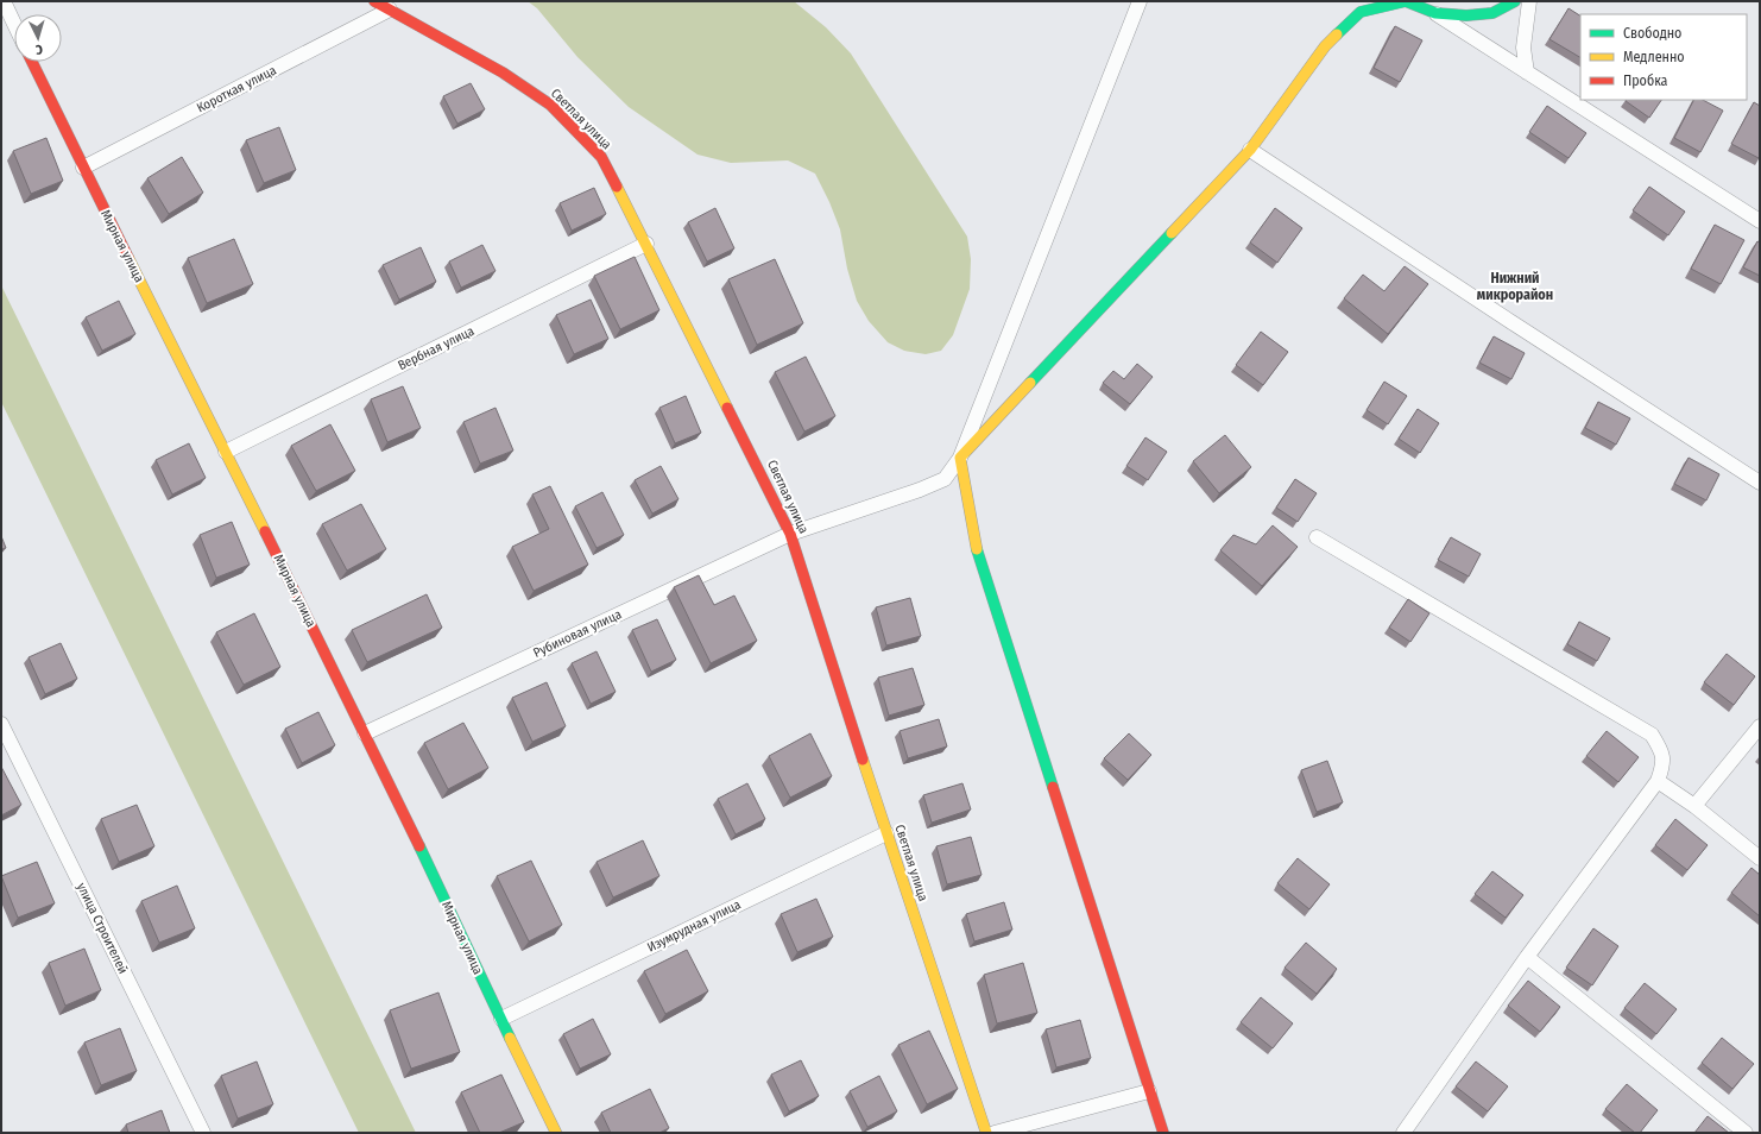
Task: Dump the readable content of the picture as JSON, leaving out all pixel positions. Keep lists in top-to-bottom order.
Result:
{
  "streets": {
    "street": [
      "Короткая улица",
      "Светлая улица",
      "Мирная улица",
      "Вербная улица",
      "Рубиновая улица",
      "Изумрудная улица",
      "улица Строителей"
    ]
  },
  "crossings": [
    ["Короткая улица", "Светлая улица"],
    ["Короткая улица", "Мирная улица"],
    ["Светлая улица", "Вербная улица"],
    ["Светлая улица", "Рубиновая улица"],
    ["Светлая улица", "Изумрудная улица"],
    ["Мирная улица", "Вербная улица"],
    ["Мирная улица", "Рубиновая улица"],
    ["Мирная улица", "Изумрудная улица"]
  ],
  "districts": ["Нижний микрорайон"],
  "legend": ["Свободно", "Медленно", "Пробка"],
  "north": "bottom"
}
